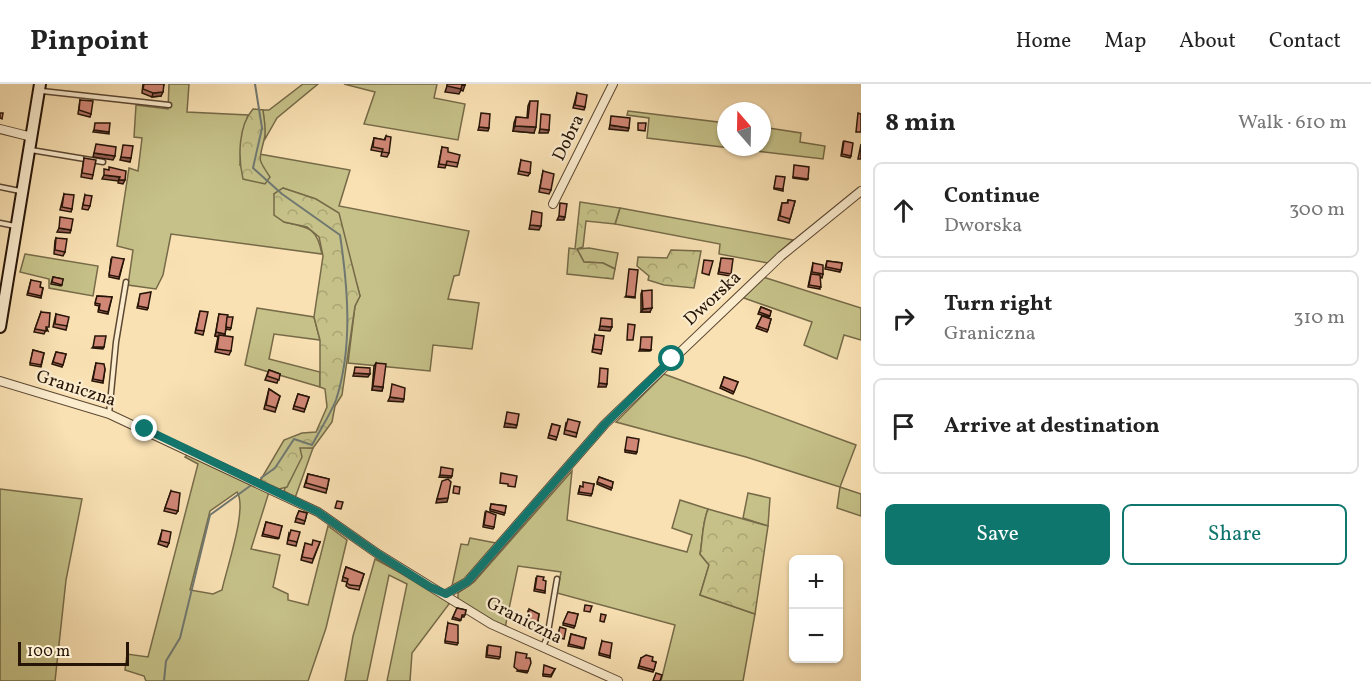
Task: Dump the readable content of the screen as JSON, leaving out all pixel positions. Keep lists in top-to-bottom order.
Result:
{
  "streets": {
    "street": ["Dobra", "Dworska", "Graniczna"]
  },
  "crossings": [
    ["Dworska", "Graniczna"]
  ],
  "scale_bar": "100 m",
  "north": "top",
  "page": {
    "header": "Pinpoint",
    "nav": [
      "Home",
      "Map",
      "About",
      "Contact"
    ],
    "heading": ["8 min", "Walk · 610 m"],
    "list": [
      ["Continue", "Dworska", "300 m"],
      ["Turn right", "Graniczna", "310 m"],
      "Arrive at destination"
    ],
    "buttons": ["Save", "Share"],
    "map_buttons": ["+", "−"],
    "scale": "100 m"
  }
}
